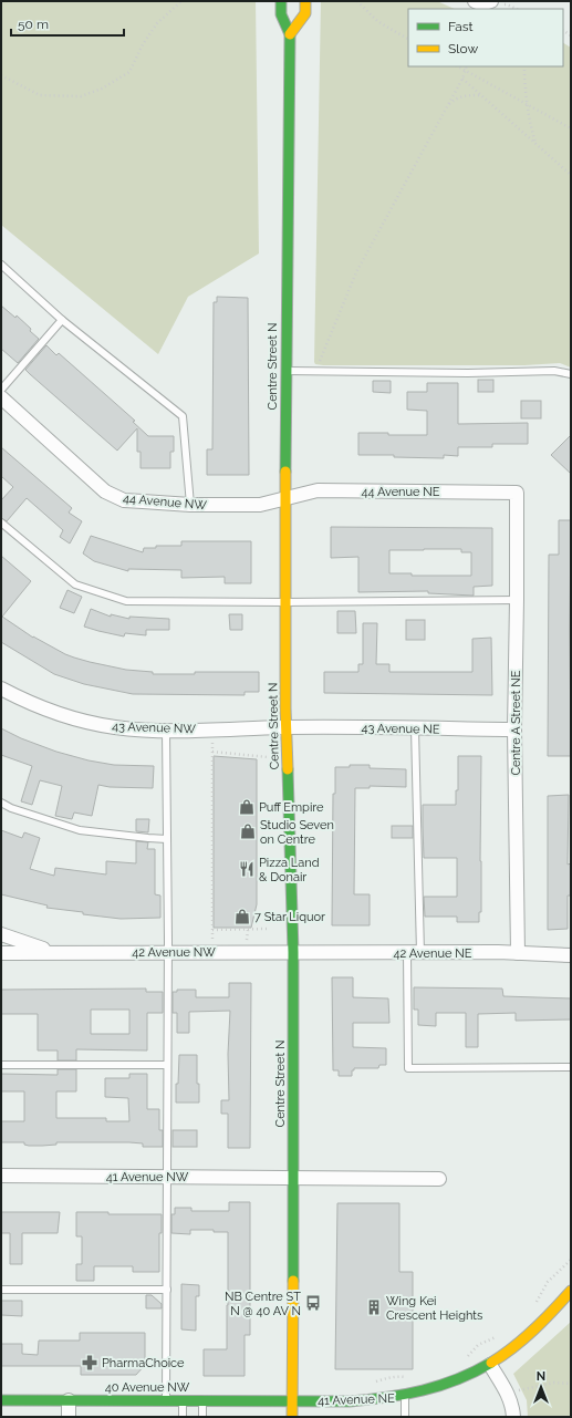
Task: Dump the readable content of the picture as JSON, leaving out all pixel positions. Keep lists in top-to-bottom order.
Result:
{
  "streets": {
    "main road": ["Centre Street N", "40 Avenue NW", "41 Avenue NE"],
    "street": [
      "44 Avenue NE",
      "44 Avenue NW",
      "Centre A Street NE",
      "43 Avenue NW",
      "43 Avenue NE",
      "42 Avenue NW",
      "42 Avenue NE",
      "41 Avenue NW"
    ]
  },
  "crossings": [
    ["Centre Street N", "44 Avenue NE"],
    ["Centre Street N", "44 Avenue NW"],
    ["Centre Street N", "43 Avenue NW"],
    ["Centre Street N", "43 Avenue NE"],
    ["Centre Street N", "42 Avenue NW"],
    ["Centre Street N", "42 Avenue NE"],
    ["Centre Street N", "41 Avenue NW"],
    ["Centre Street N", "40 Avenue NW"],
    ["Centre Street N", "41 Avenue NE"],
    ["44 Avenue NE", "44 Avenue NW"],
    ["44 Avenue NE", "Centre A Street NE"],
    ["Centre A Street NE", "43 Avenue NE"],
    ["Centre A Street NE", "42 Avenue NE"],
    ["43 Avenue NW", "43 Avenue NE"],
    ["42 Avenue NW", "42 Avenue NE"],
    ["40 Avenue NW", "41 Avenue NE"]
  ],
  "places": {
    "shop": ["Puff Empire", "Studio Seven on Centre", "7 Star Liquor"],
    "restaurant": ["Pizza Land & Donair"],
    "bus stop": ["NB Centre ST N @ 40 AV N"],
    "building": ["Wing Kei Crescent Heights"],
    "pharmacy": ["PharmaChoice"]
  },
  "legend": ["Fast", "Slow"],
  "scale_bar": "50 m",
  "north": "top"
}
